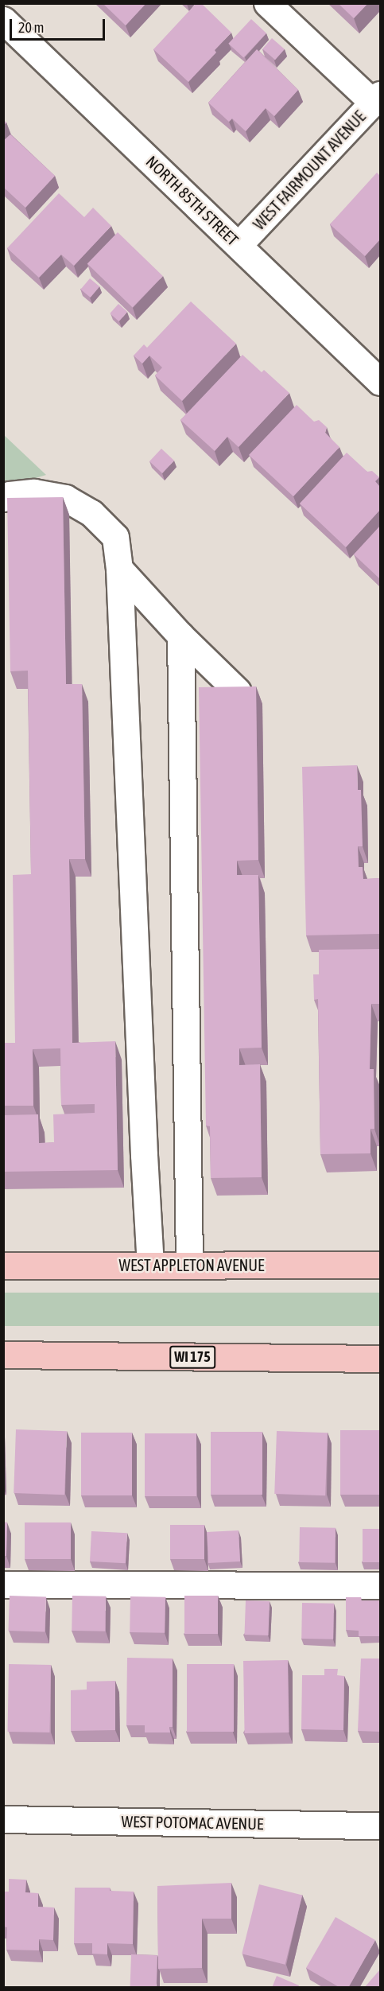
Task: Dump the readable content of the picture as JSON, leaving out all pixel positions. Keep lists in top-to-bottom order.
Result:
{
  "streets": {
    "main road": ["WEST APPLETON AVENUE", "WI 175"],
    "street": ["WEST FAIRMOUNT AVENUE", "NORTH 85TH STREET", "WEST POTOMAC AVENUE"]
  },
  "crossings": [
    ["WEST FAIRMOUNT AVENUE", "NORTH 85TH STREET"]
  ],
  "scale_bar": "20 m"
}
